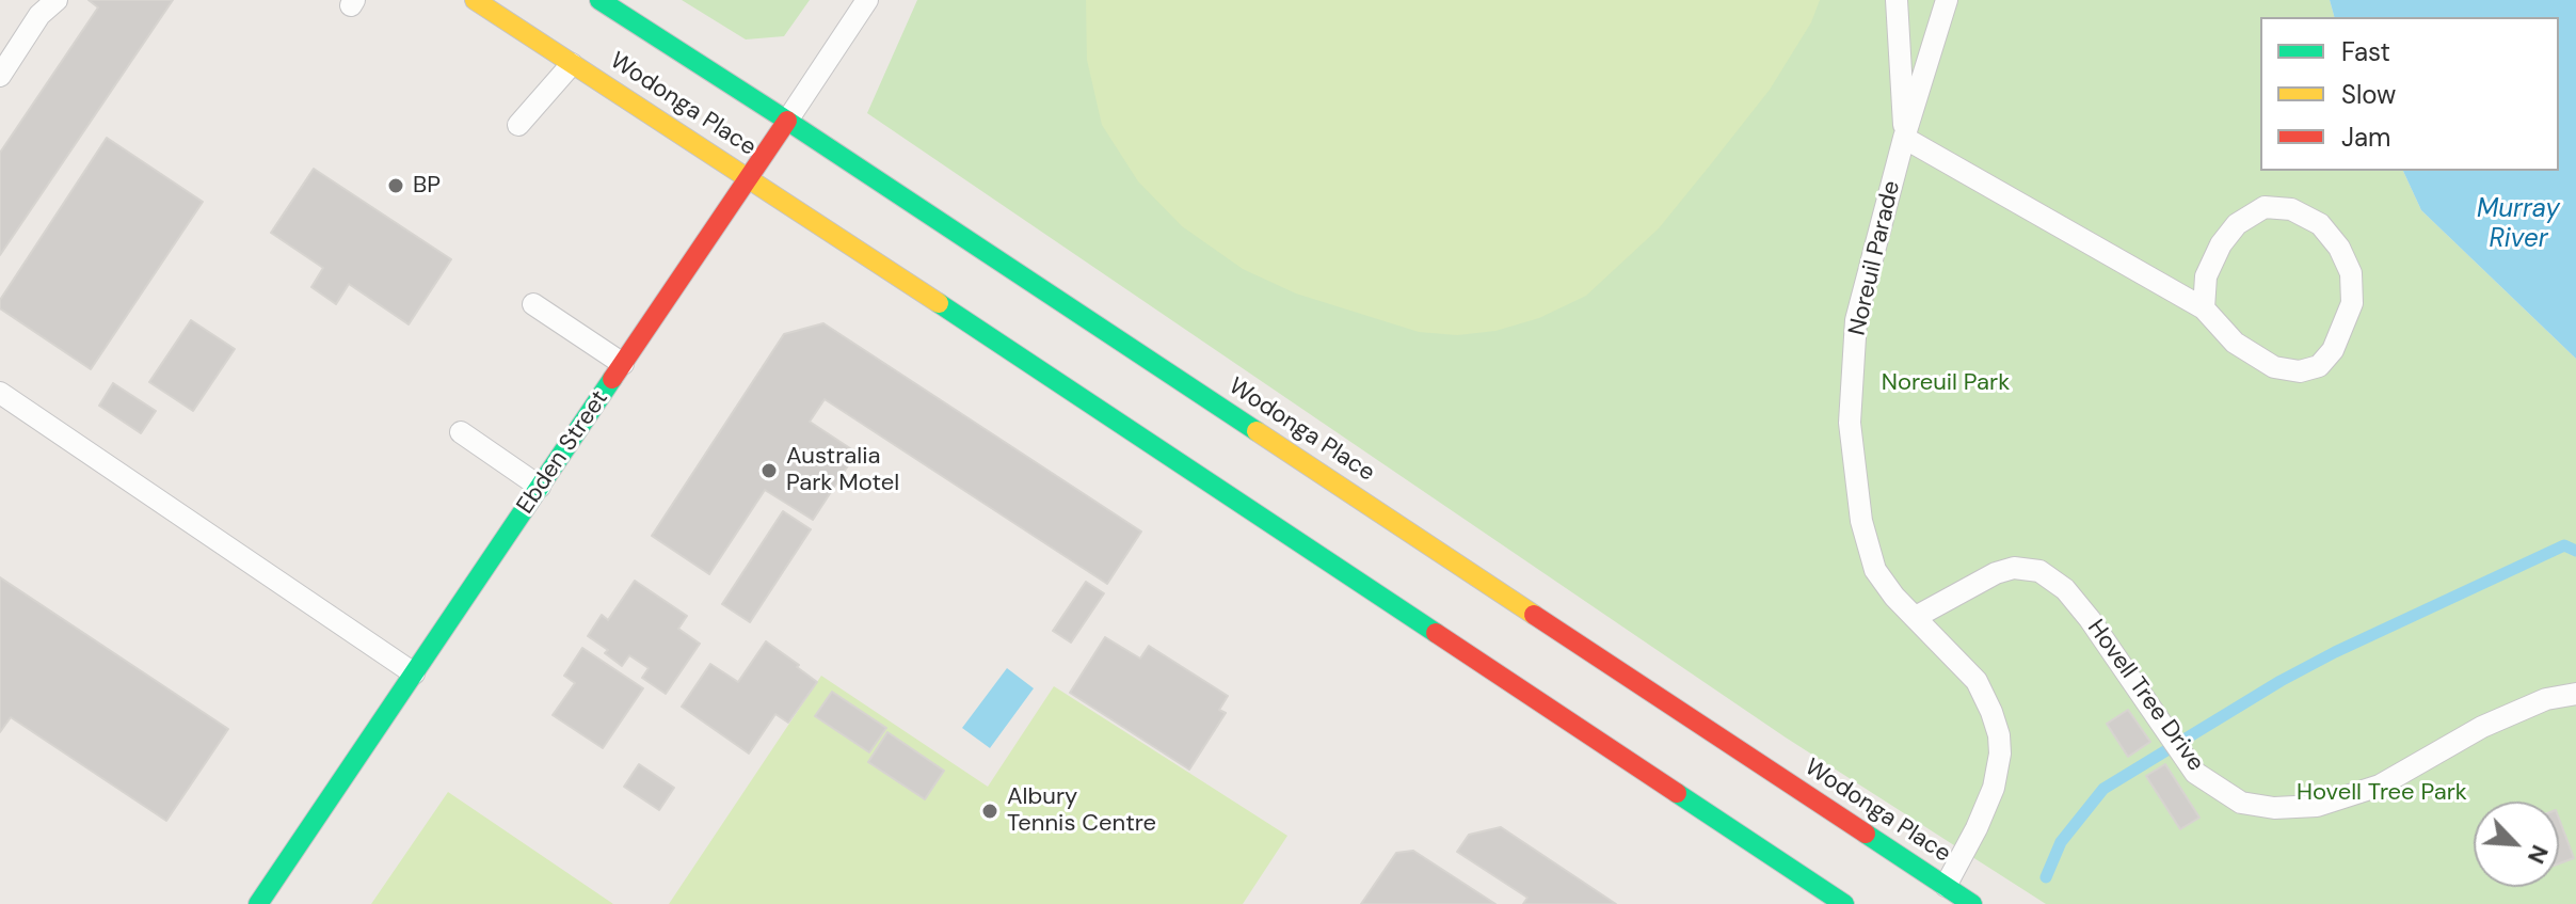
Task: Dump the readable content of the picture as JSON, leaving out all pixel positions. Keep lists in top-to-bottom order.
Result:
{
  "streets": {
    "main road": ["Wodonga Place", "Ebden Street"],
    "lane": ["Noreuil Parade", "Hovell Tree Drive"]
  },
  "crossings": [
    ["Wodonga Place", "Noreuil Parade"],
    ["Wodonga Place", "Ebden Street"],
    ["Noreuil Parade", "Hovell Tree Drive"]
  ],
  "water": ["Murray River"],
  "parks": ["Noreuil Park", "Hovell Tree Park"],
  "places": ["BP", "Australia Park Motel", "Albury Tennis Centre"],
  "legend": ["Fast", "Slow", "Jam"],
  "north": "bottom right"
}
